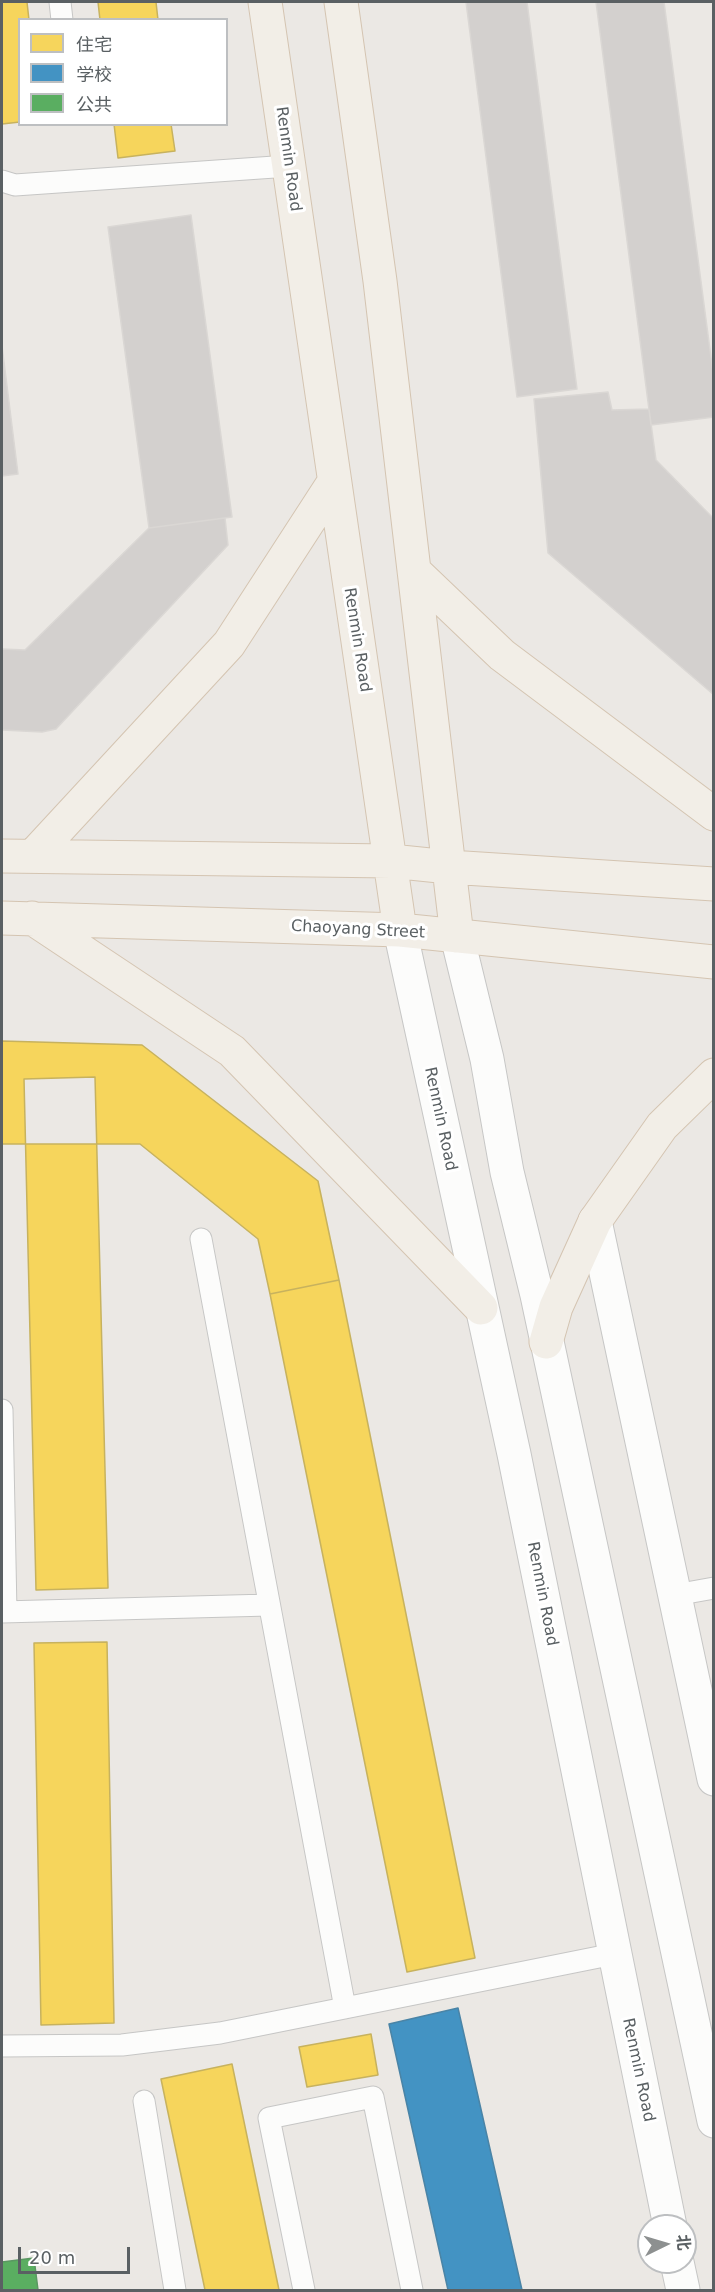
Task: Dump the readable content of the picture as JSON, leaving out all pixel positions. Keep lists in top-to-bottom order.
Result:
{
  "streets": {
    "main road": ["Renmin Road", "Chaoyang Street"]
  },
  "crossings": [
    ["Renmin Road", "Chaoyang Street"]
  ],
  "legend": ["住宅", "学校", "公共"],
  "scale_bar": "20 m",
  "north": "right"
}
